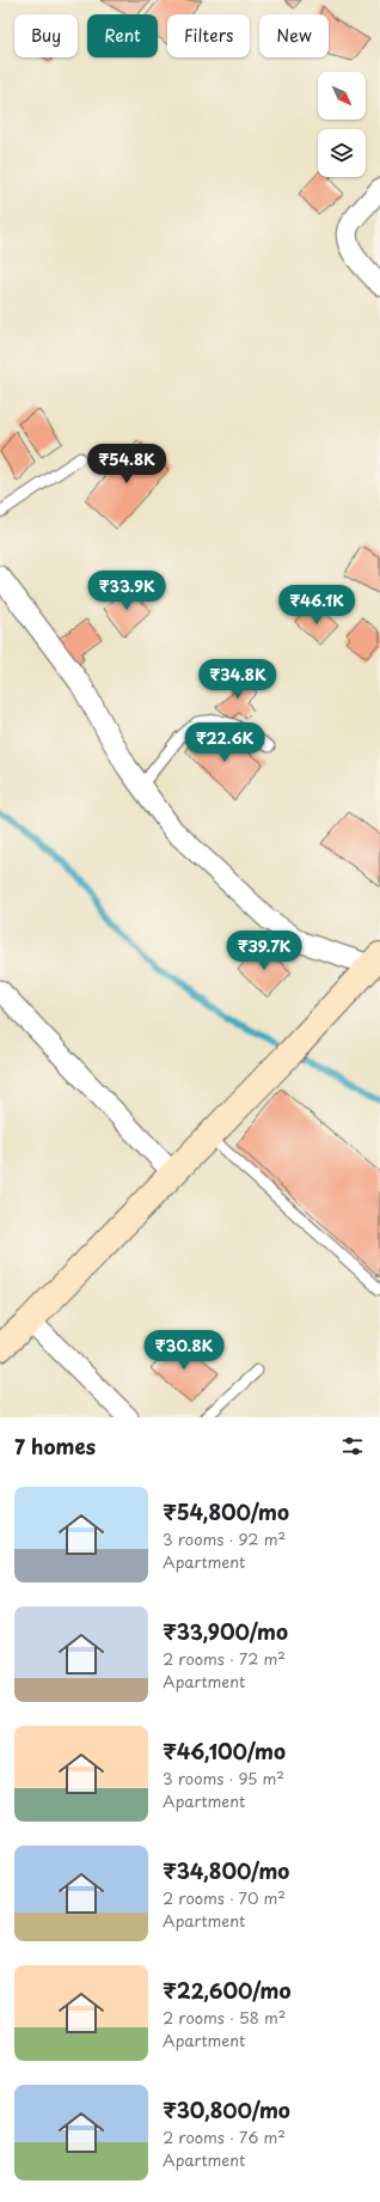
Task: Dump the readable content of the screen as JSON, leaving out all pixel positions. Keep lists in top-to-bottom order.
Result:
{
  "north": "bottom right",
  "page": {
    "chip": [
      "Buy",
      "Rent",
      "Filters",
      "New"
    ],
    "price": [
      "₹54.8K",
      "₹33.9K",
      "₹46.1K",
      "₹34.8K",
      "₹22.6K",
      "₹39.7K",
      "₹30.8K"
    ],
    "heading": "7 homes",
    "list": [
      {
        "name": "₹54,800/mo",
        "note": "3 rooms · 92 m² · Apartment"
      },
      {
        "name": "₹33,900/mo",
        "note": "2 rooms · 72 m² · Apartment"
      },
      {
        "name": "₹46,100/mo",
        "note": "3 rooms · 95 m² · Apartment"
      },
      {
        "name": "₹34,800/mo",
        "note": "2 rooms · 70 m² · Apartment"
      },
      {
        "name": "₹22,600/mo",
        "note": "2 rooms · 58 m² · Apartment"
      },
      {
        "name": "₹30,800/mo",
        "note": "2 rooms · 76 m² · Apartment"
      }
    ]
  }
}
